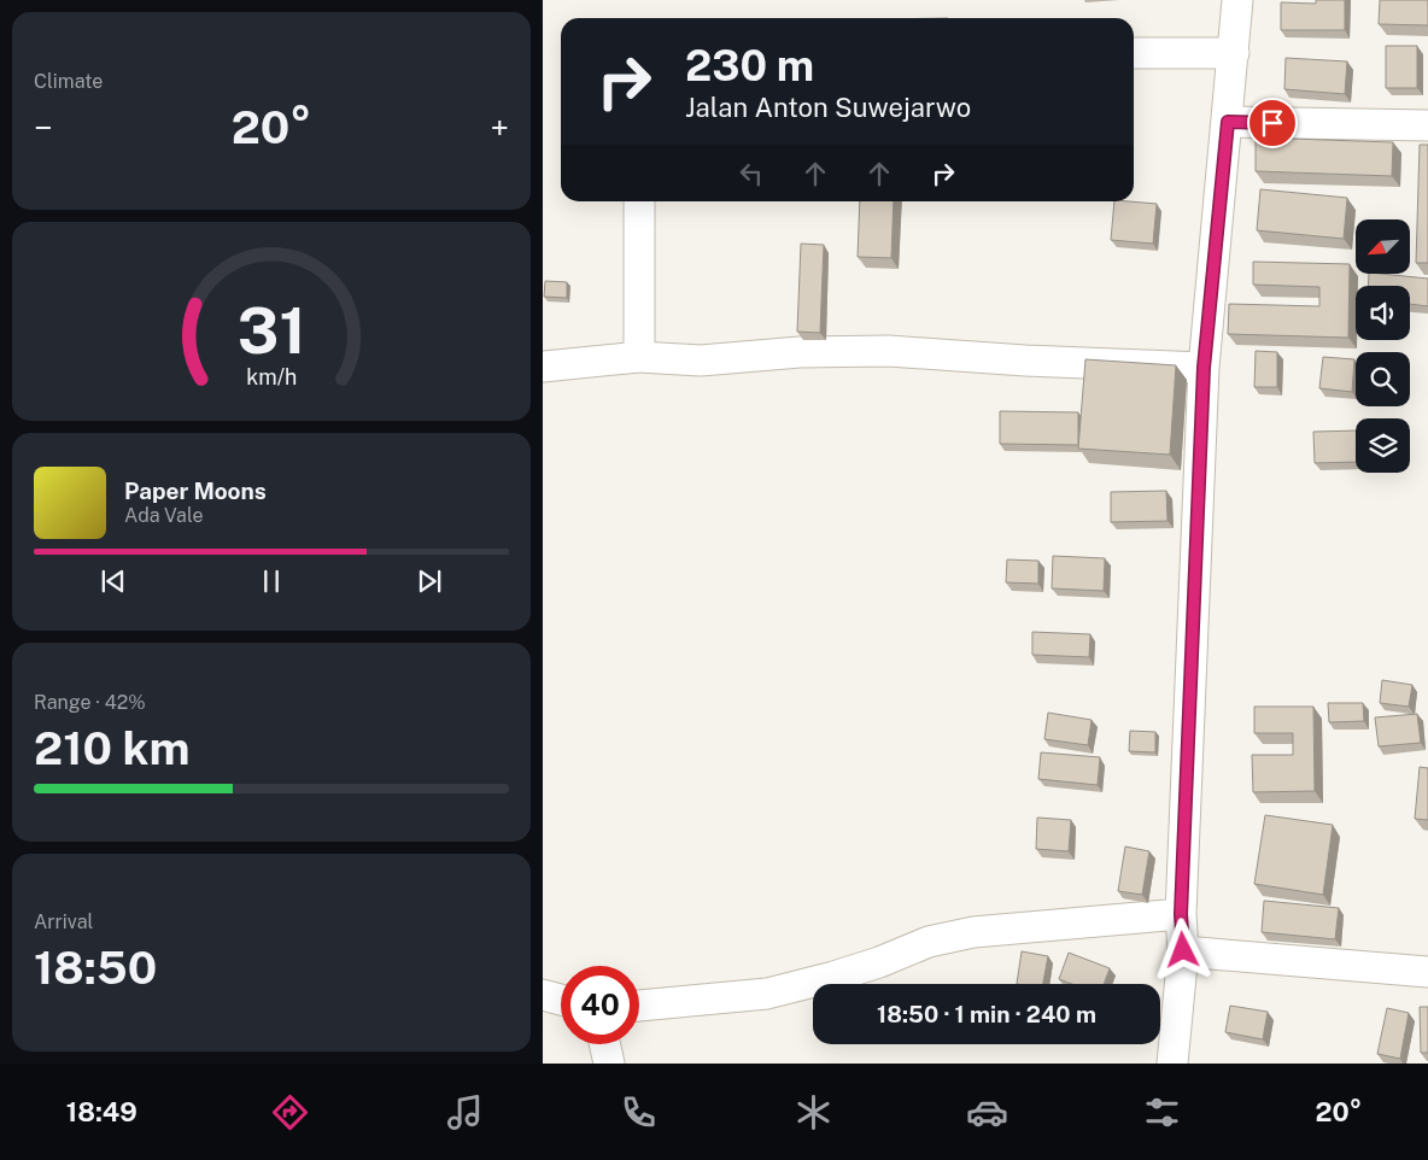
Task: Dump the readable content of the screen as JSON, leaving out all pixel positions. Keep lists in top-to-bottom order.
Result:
{
  "north": "bottom left",
  "page": {
    "tile": [
      "Climate",
      ["Range · 42%", "210 km"],
      ["Arrival", "18:50"]
    ],
    "turn": ["230 m", "Jalan Anton Suwejarwo"],
    "heat": ["−", "20°", "+"],
    "song": ["Paper Moons", "Ada Vale"],
    "limit": "40",
    "trip": "18:50 · 1 min · 240 m",
    "tabs": ["18:49", "20°"],
    "gauge": ["31", "km/h"]
  }
}
